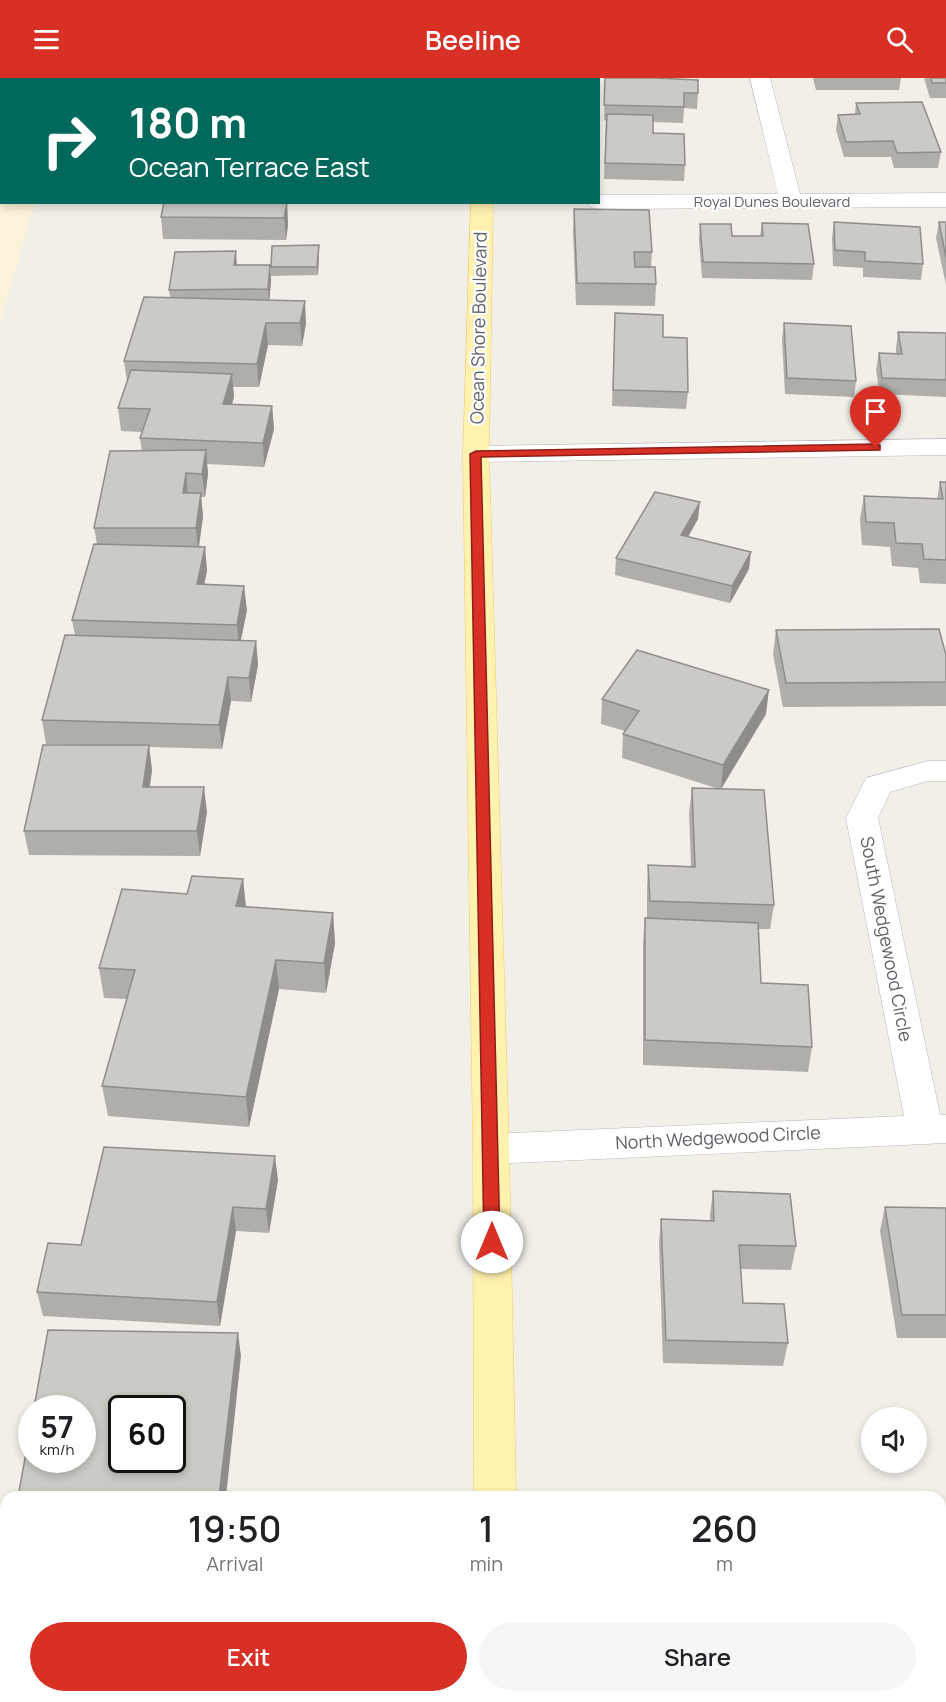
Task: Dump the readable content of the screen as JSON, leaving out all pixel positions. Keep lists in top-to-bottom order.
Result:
{
  "streets": {
    "main road": ["Ocean Shore Boulevard"],
    "street": ["Royal Dunes Boulevard", "South Wedgewood Circle", "North Wedgewood Circle"]
  },
  "crossings": [
    ["Ocean Shore Boulevard", "North Wedgewood Circle"],
    ["South Wedgewood Circle", "North Wedgewood Circle"]
  ],
  "page": {
    "header": "Beeline",
    "turn": ["180 m", "Ocean Terrace East"],
    "speed": "57 km/h",
    "limit": "60",
    "eta": [
      "19:50",
      "Arrival",
      "1",
      "min",
      "260",
      "m"
    ],
    "buttons": ["Exit", "Share"]
  }
}
